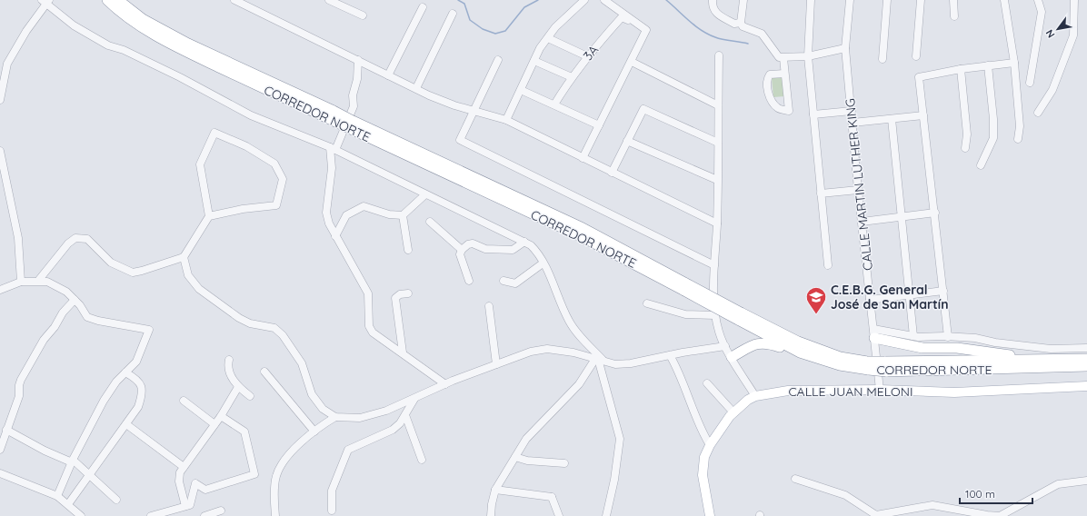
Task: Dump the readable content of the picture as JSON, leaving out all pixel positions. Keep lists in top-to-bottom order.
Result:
{
  "streets": {
    "highway": ["CORREDOR NORTE"],
    "main road": ["CALLE JUAN MELONI"],
    "street": ["3A", "CALLE MARTIN LUTHER KING"]
  },
  "crossings": [
    ["CALLE MARTIN LUTHER KING", "CALLE JUAN MELONI"]
  ],
  "places": {
    "school or university": ["C.E.B.G. General José de San Martín"]
  },
  "scale_bar": "100 m",
  "north": "bottom left"
}
